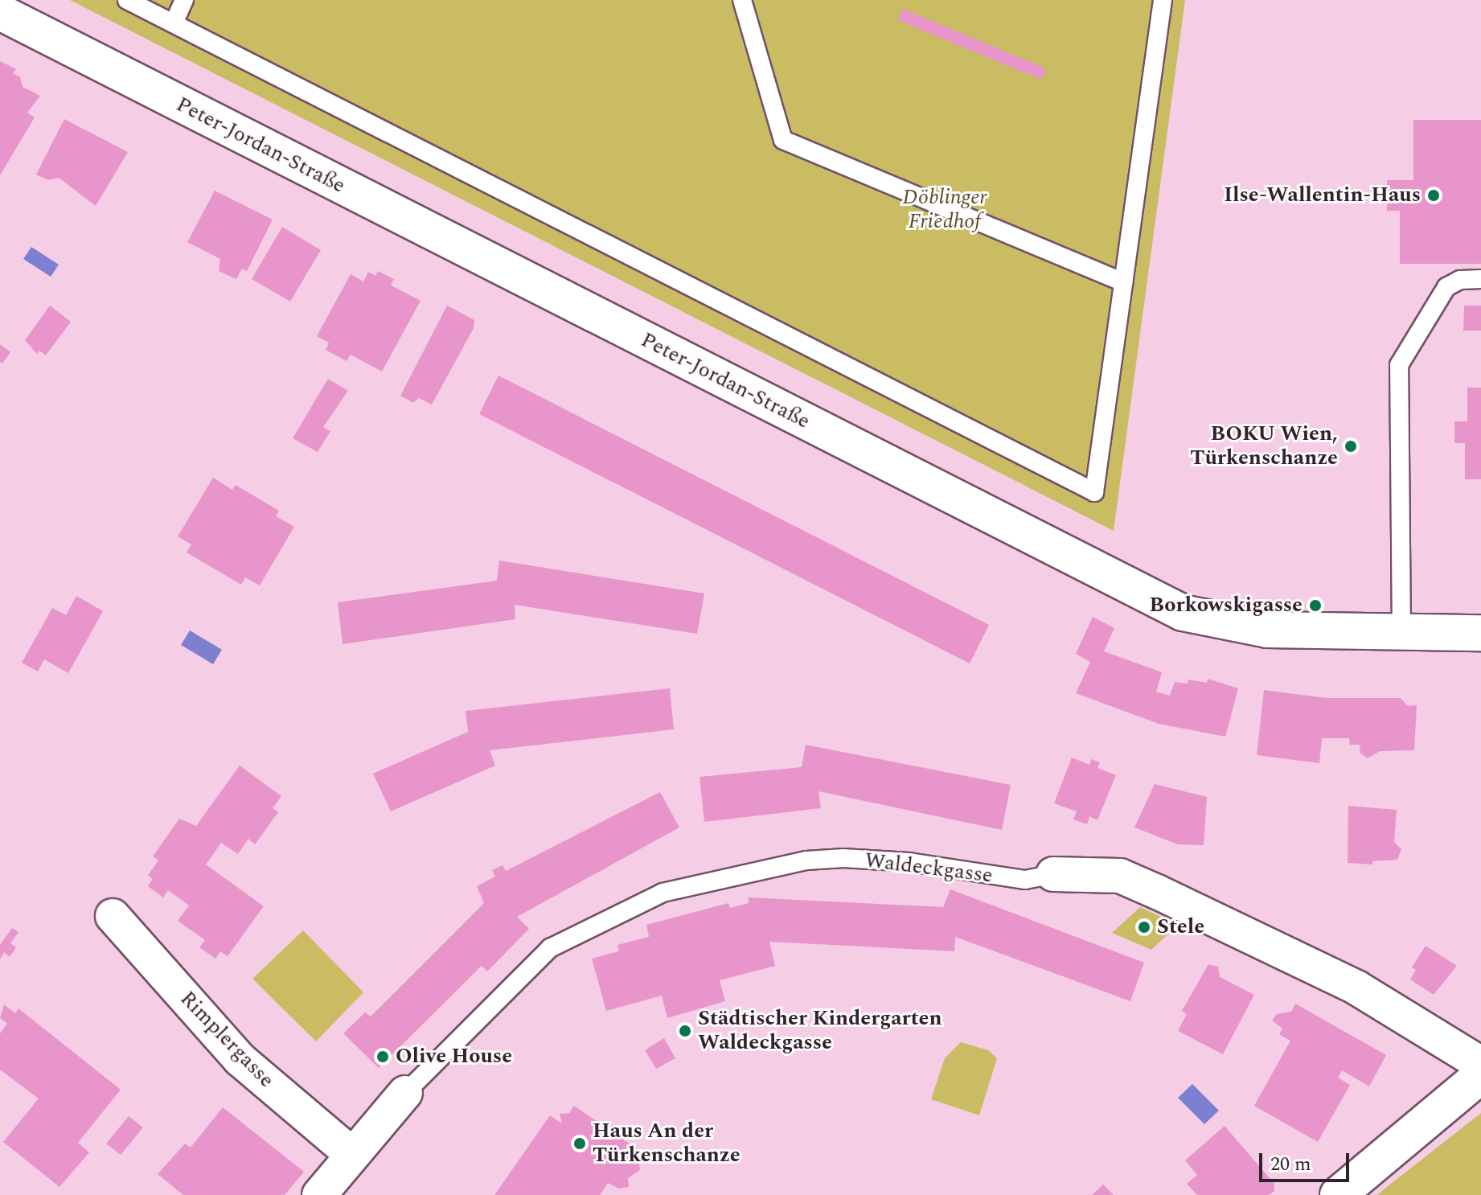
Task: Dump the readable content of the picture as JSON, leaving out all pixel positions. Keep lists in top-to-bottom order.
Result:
{
  "streets": {
    "street": ["Peter-Jordan-Straße", "Waldeckgasse", "Rimplergasse"]
  },
  "parks": ["Döblinger Friedhof"],
  "places": [
    "Ilse-Wallentin-Haus",
    "BOKU Wien, Türkenschanze",
    "Borkowskigasse",
    "Stele",
    "Städtischer Kindergarten Waldeckgasse",
    "Olive House",
    "Haus An der Türkenschanze"
  ],
  "scale_bar": "20 m"
}
